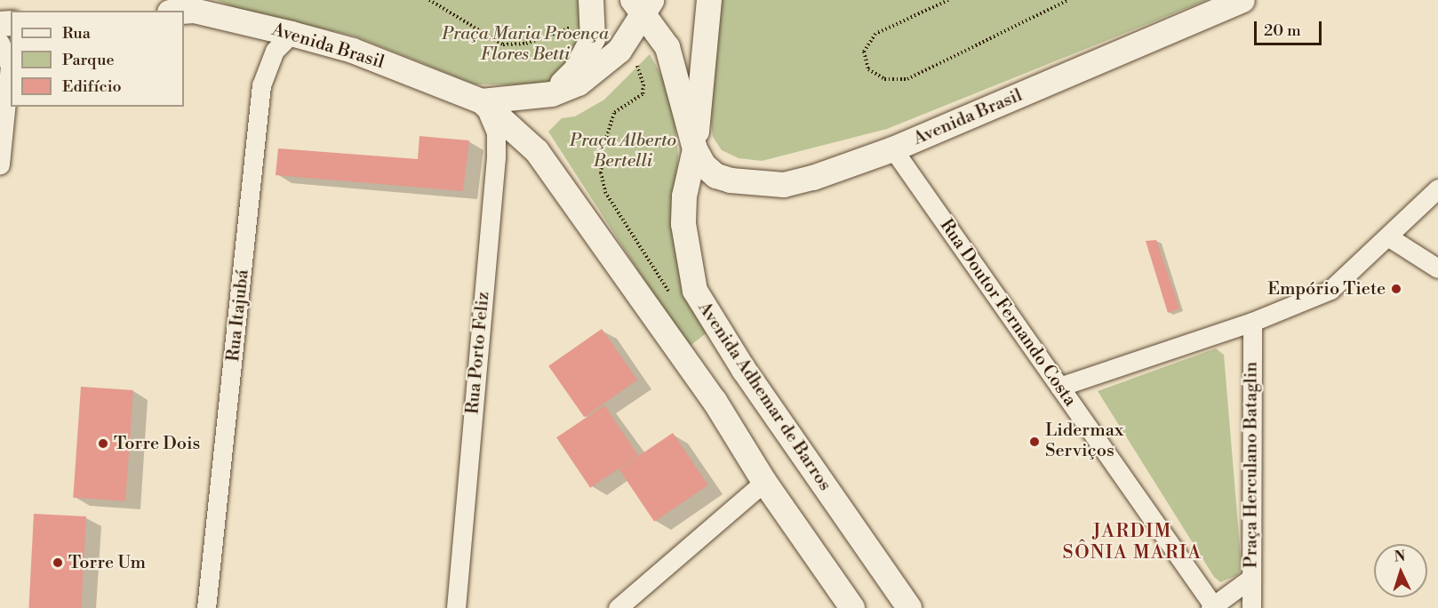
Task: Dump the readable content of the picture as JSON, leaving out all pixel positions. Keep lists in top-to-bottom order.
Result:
{
  "streets": {
    "main road": ["Avenida Brasil", "Avenida Adhemar de Barros"],
    "street": [
      "Rua Doutor Fernando Costa",
      "Rua Itajubá",
      "Rua Porto Feliz",
      "Praça Herculano Bataglin"
    ]
  },
  "crossings": [
    ["Avenida Brasil", "Rua Doutor Fernando Costa"],
    ["Avenida Brasil", "Rua Itajubá"],
    ["Avenida Brasil", "Rua Porto Feliz"],
    ["Avenida Brasil", "Avenida Adhemar de Barros"]
  ],
  "districts": ["JARDIM SÔNIA MARIA"],
  "parks": ["Praça Maria Proença Flores Betti", "Praça Alberto Bertelli"],
  "places": [
    "Empório Tiete",
    "Lidermax Serviços",
    "Torre Dois",
    "Torre Um"
  ],
  "legend": ["Rua", "Parque", "Edifício"],
  "scale_bar": "20 m",
  "north": "top"
}
